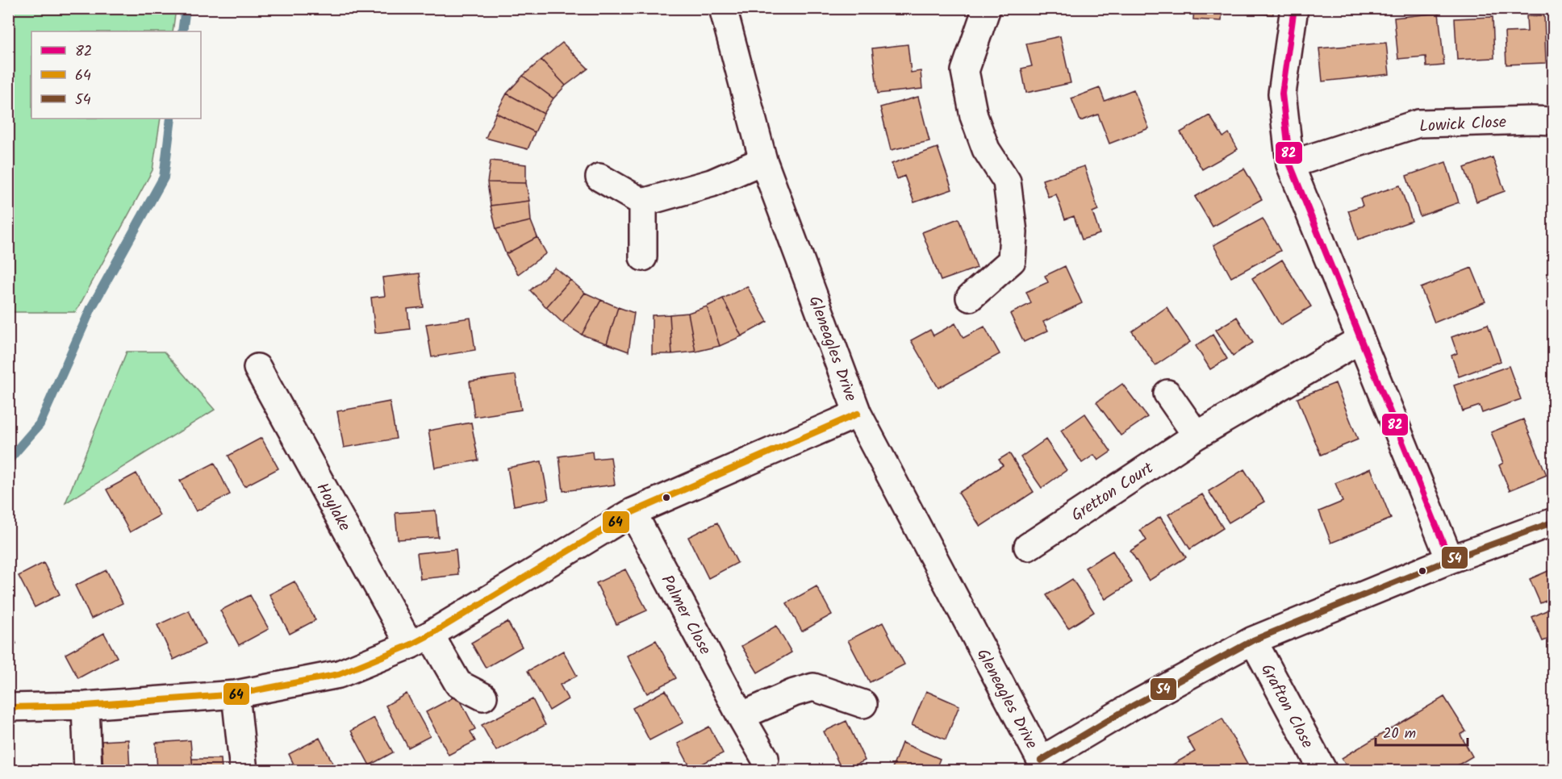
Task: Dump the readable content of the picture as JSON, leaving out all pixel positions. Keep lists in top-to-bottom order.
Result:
{
  "streets": {
    "street": [
      "Lowick Close",
      "Gleneagles Drive",
      "Gretton Court",
      "Hoylake",
      "Palmer Close",
      "Grafton Close"
    ]
  },
  "lines": ["transit line 82", "transit line 64", "transit line 54"],
  "legend": ["82", "64", "54"],
  "scale_bar": "20 m"
}
